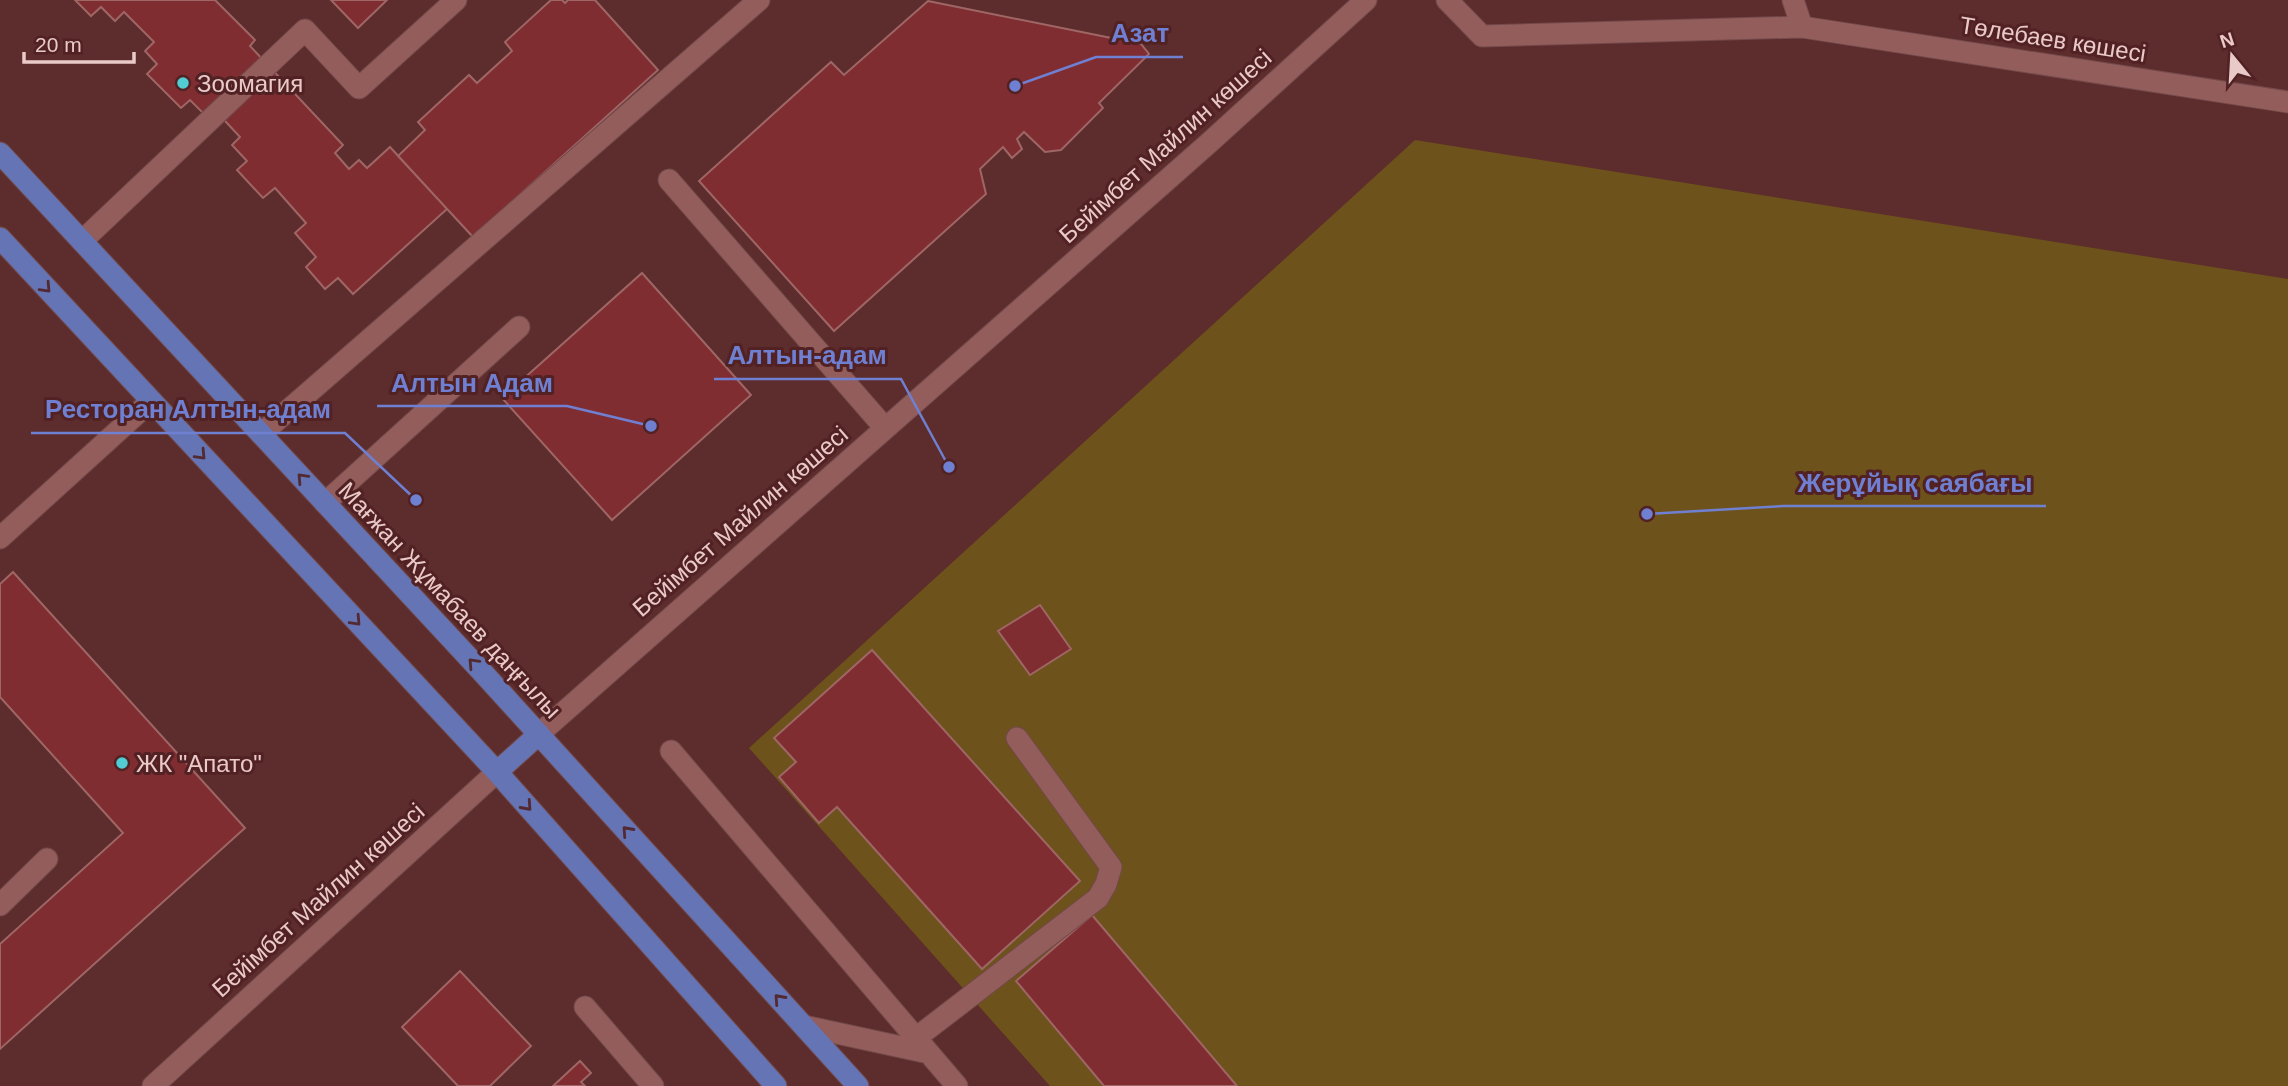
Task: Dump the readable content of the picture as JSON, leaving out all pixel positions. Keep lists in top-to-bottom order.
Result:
{
  "streets": {
    "main road": ["Бейімбет Майлин көшесі", "Мағжан Жұмабаев даңғылы"],
    "street": ["Төлебаев көшесі"]
  },
  "crossings": [
    ["Бейімбет Майлин көшесі", "Мағжан Жұмабаев даңғылы"]
  ],
  "places": [
    "Зоомагия",
    "Азат",
    "Алтын Адам",
    "Алтын-адам",
    "Ресторан Алтын-адам",
    "Жерұйық саябағы",
    "ЖК \"Апато\""
  ],
  "scale_bar": "20 m",
  "north": "top"
}
